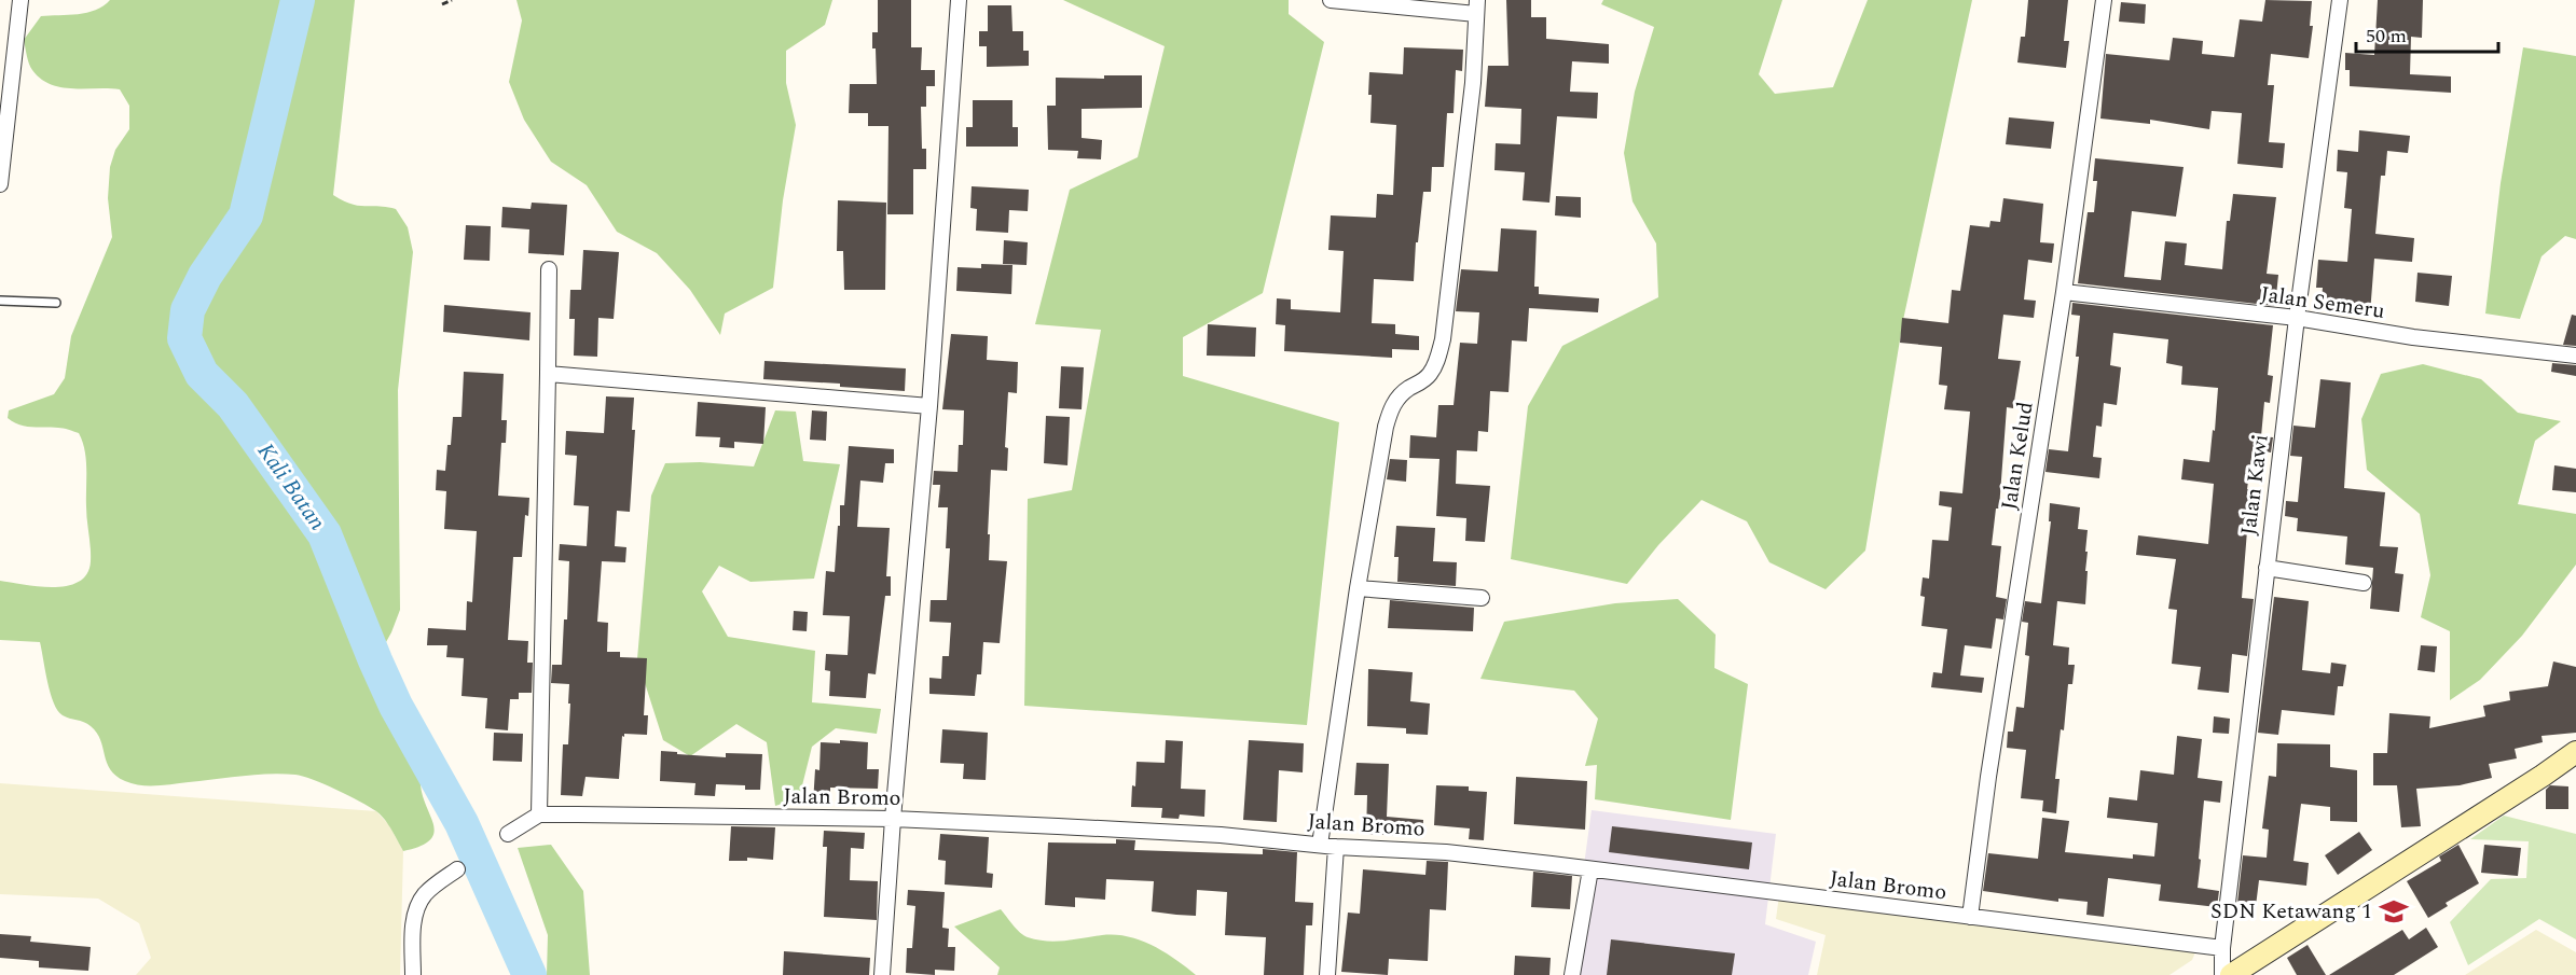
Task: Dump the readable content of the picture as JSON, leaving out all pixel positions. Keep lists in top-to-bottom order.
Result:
{
  "streets": {
    "street": [
      "Jalan Semeru",
      "Jalan Kelud",
      "Jalan Kawi",
      "Jalan Bromo"
    ]
  },
  "crossings": [
    ["Jalan Semeru", "Jalan Kelud"],
    ["Jalan Semeru", "Jalan Kawi"],
    ["Jalan Kelud", "Jalan Bromo"],
    ["Jalan Kawi", "Jalan Bromo"]
  ],
  "water": ["Kali Batan"],
  "places": {
    "school or university": ["SDN Ketawang 1"]
  },
  "scale_bar": "50 m"
}
